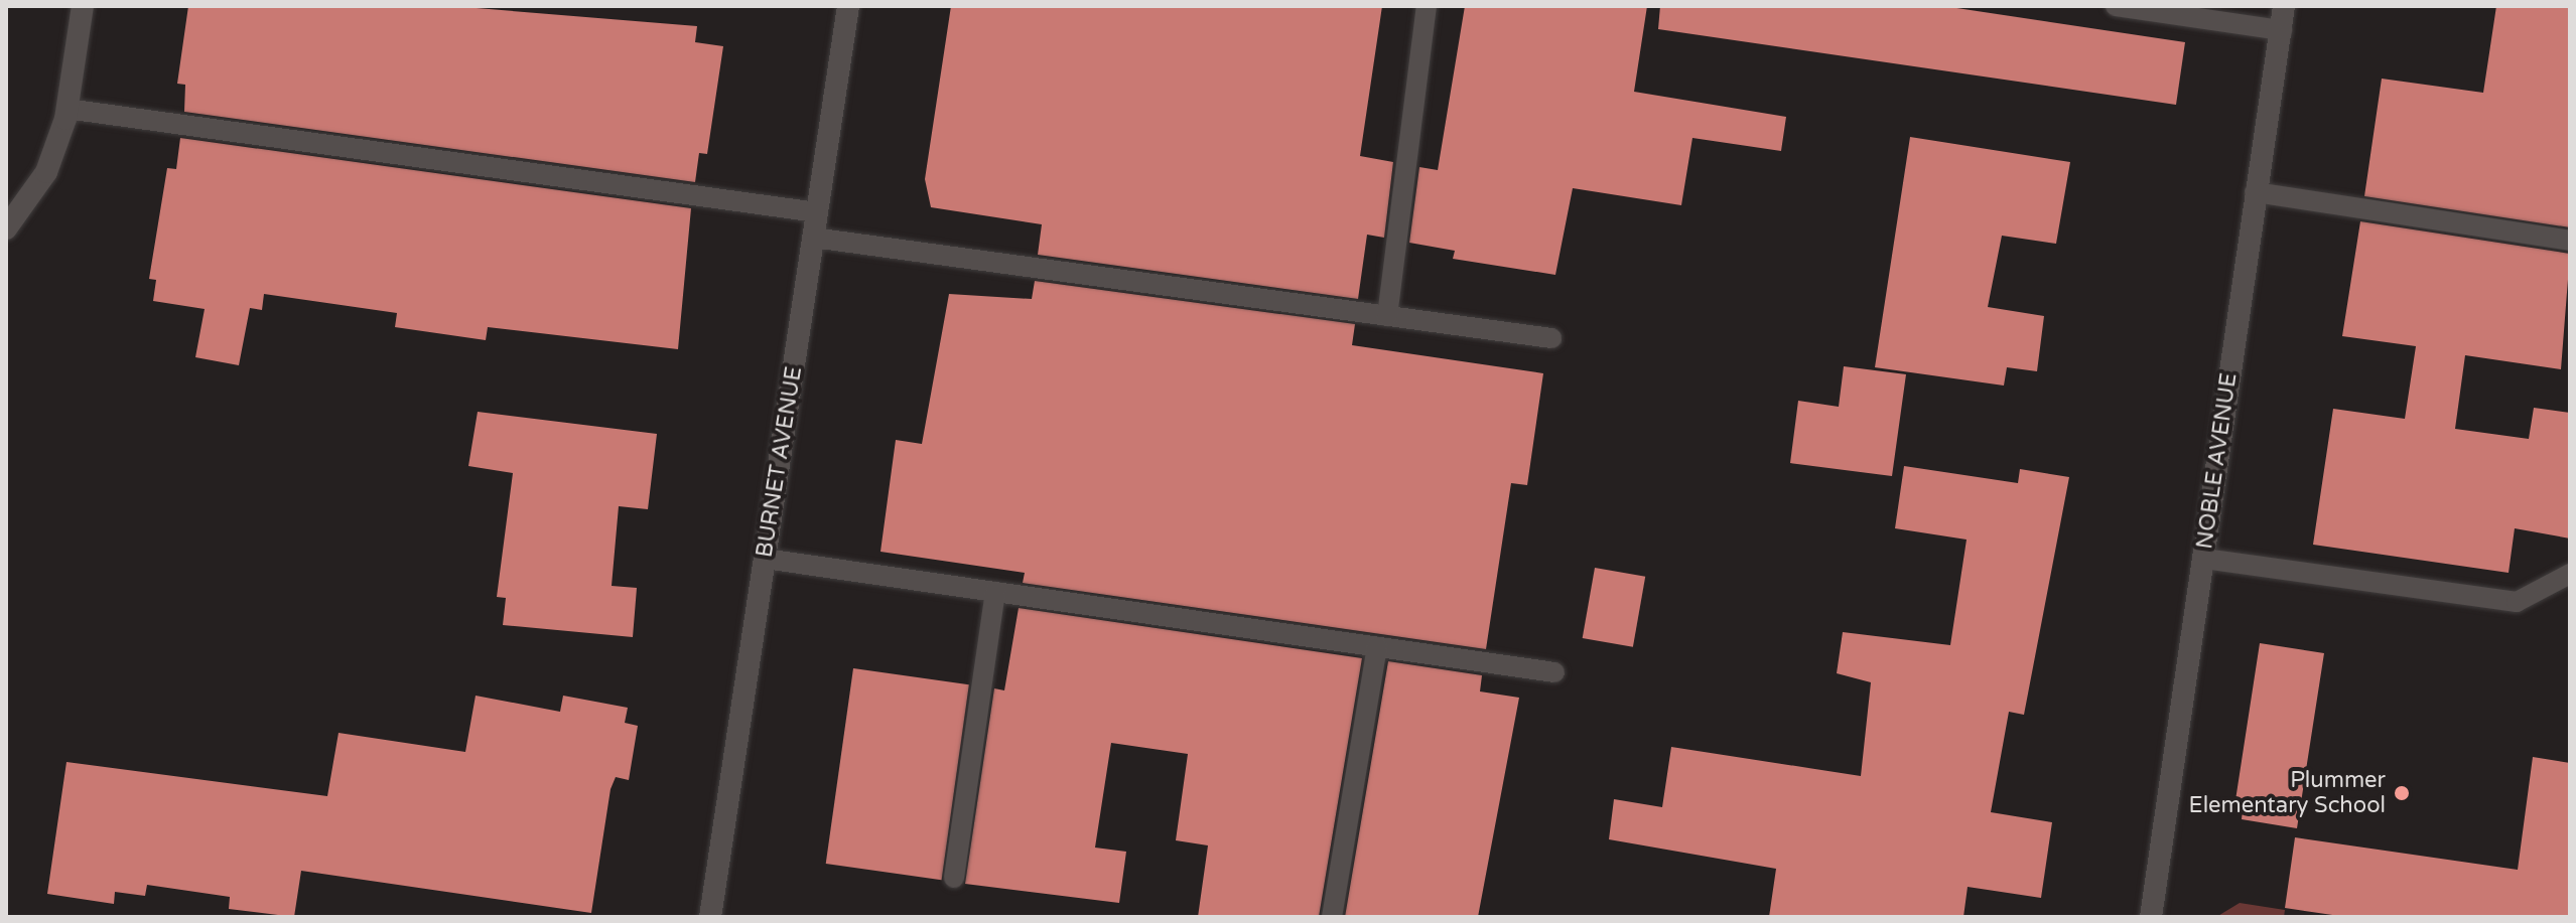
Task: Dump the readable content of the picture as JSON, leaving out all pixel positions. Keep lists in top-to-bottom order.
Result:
{
  "streets": {
    "street": ["NOBLE AVENUE", "BURNET AVENUE"]
  },
  "places": ["Plummer Elementary School"]
}
